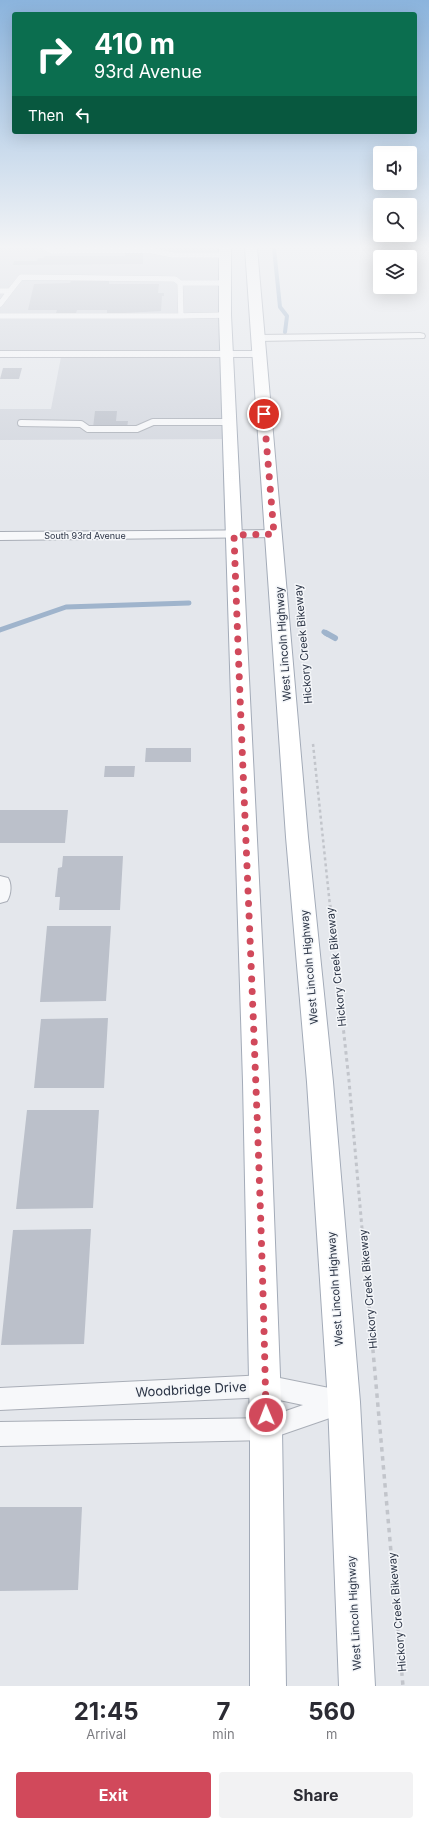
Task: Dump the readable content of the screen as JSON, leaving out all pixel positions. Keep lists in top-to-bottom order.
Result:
{
  "streets": {
    "main road": ["West Lincoln Highway"],
    "street": ["South 93rd Avenue", "Woodbridge Drive"],
    "path": ["Hickory Creek Bikeway"]
  },
  "crossings": [
    ["South 93rd Avenue", "West Lincoln Highway"],
    ["West Lincoln Highway", "Woodbridge Drive"]
  ],
  "page": {
    "turn": ["410 m", "93rd Avenue"],
    "then": "Then",
    "eta": [
      "21:45",
      "Arrival",
      "7",
      "min",
      "560",
      "m"
    ],
    "buttons": ["Exit", "Share"]
  }
}
